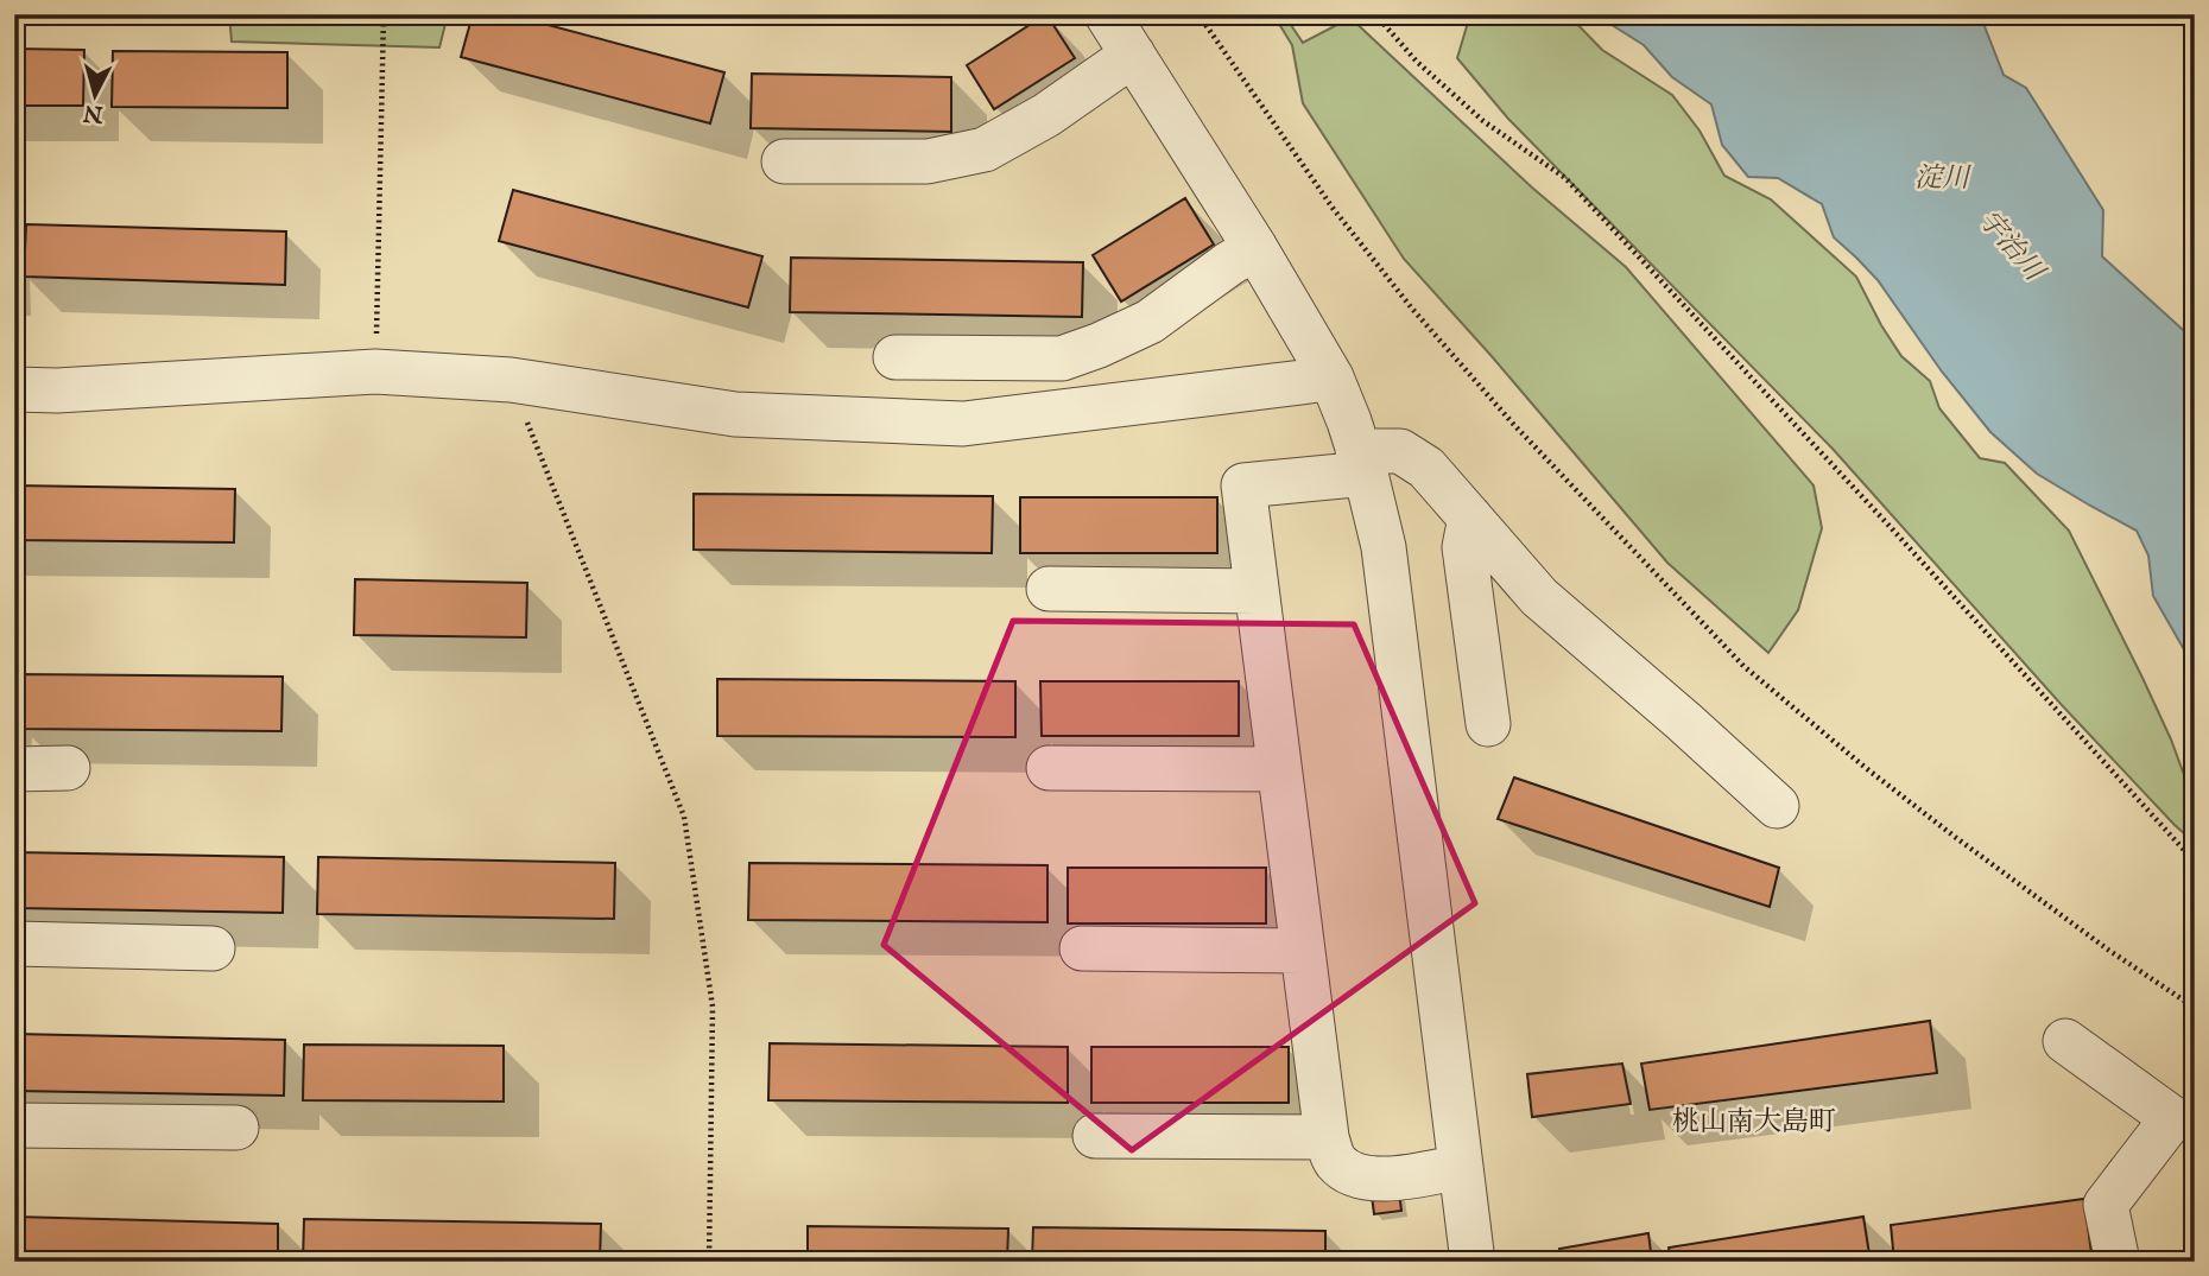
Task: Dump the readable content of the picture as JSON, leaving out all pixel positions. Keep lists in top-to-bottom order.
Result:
{
  "districts": ["桃山南大島町"],
  "water": ["淀川", "宇治川"],
  "north": "bottom"
}
